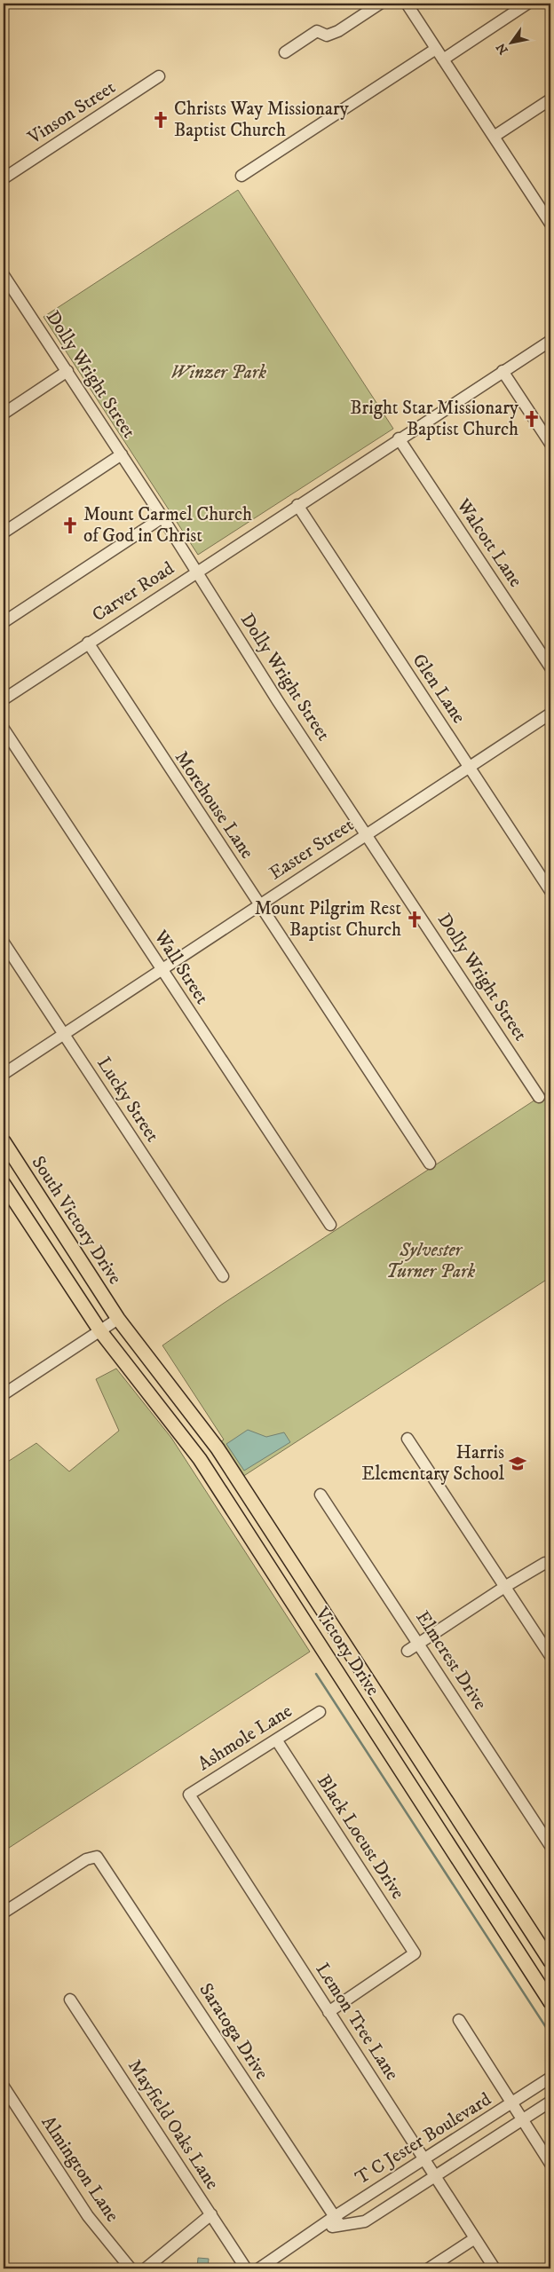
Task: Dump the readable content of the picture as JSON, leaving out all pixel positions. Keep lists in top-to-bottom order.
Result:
{
  "streets": {
    "main road": ["South Victory Drive", "Victory Drive"],
    "street": [
      "Vinson Street",
      "Dolly Wright Street",
      "Walcott Lane",
      "Carver Road",
      "Glen Lane",
      "Morehouse Lane",
      "Easter Street",
      "Wall Street",
      "Lucky Street",
      "Elmcrest Drive",
      "Ashmole Lane",
      "Black Locust Drive",
      "Lemon Tree Lane",
      "Saratoga Drive",
      "Mayfield Oaks Lane",
      "T C Jester Boulevard",
      "Almington Lane"
    ]
  },
  "crossings": [
    ["Dolly Wright Street", "Carver Road"],
    ["Dolly Wright Street", "Easter Street"],
    ["Walcott Lane", "Carver Road"],
    ["Carver Road", "Glen Lane"],
    ["Carver Road", "Morehouse Lane"],
    ["Glen Lane", "Easter Street"],
    ["Morehouse Lane", "Easter Street"],
    ["Easter Street", "Wall Street"],
    ["Easter Street", "Lucky Street"],
    ["South Victory Drive", "Victory Drive"],
    ["Ashmole Lane", "Black Locust Drive"],
    ["Ashmole Lane", "Lemon Tree Lane"],
    ["Black Locust Drive", "Lemon Tree Lane"],
    ["Lemon Tree Lane", "T C Jester Boulevard"],
    ["Saratoga Drive", "T C Jester Boulevard"]
  ],
  "parks": ["Winzer Park", "Sylvester Turner Park"],
  "places": {
    "church": [
      "Christs Way Missionary Baptist Church",
      "Bright Star Missionary Baptist Church",
      "Mount Carmel Church of God in Christ",
      "Mount Pilgrim Rest Baptist Church"
    ],
    "school or university": ["Harris Elementary School"]
  },
  "north": "bottom left"
}
